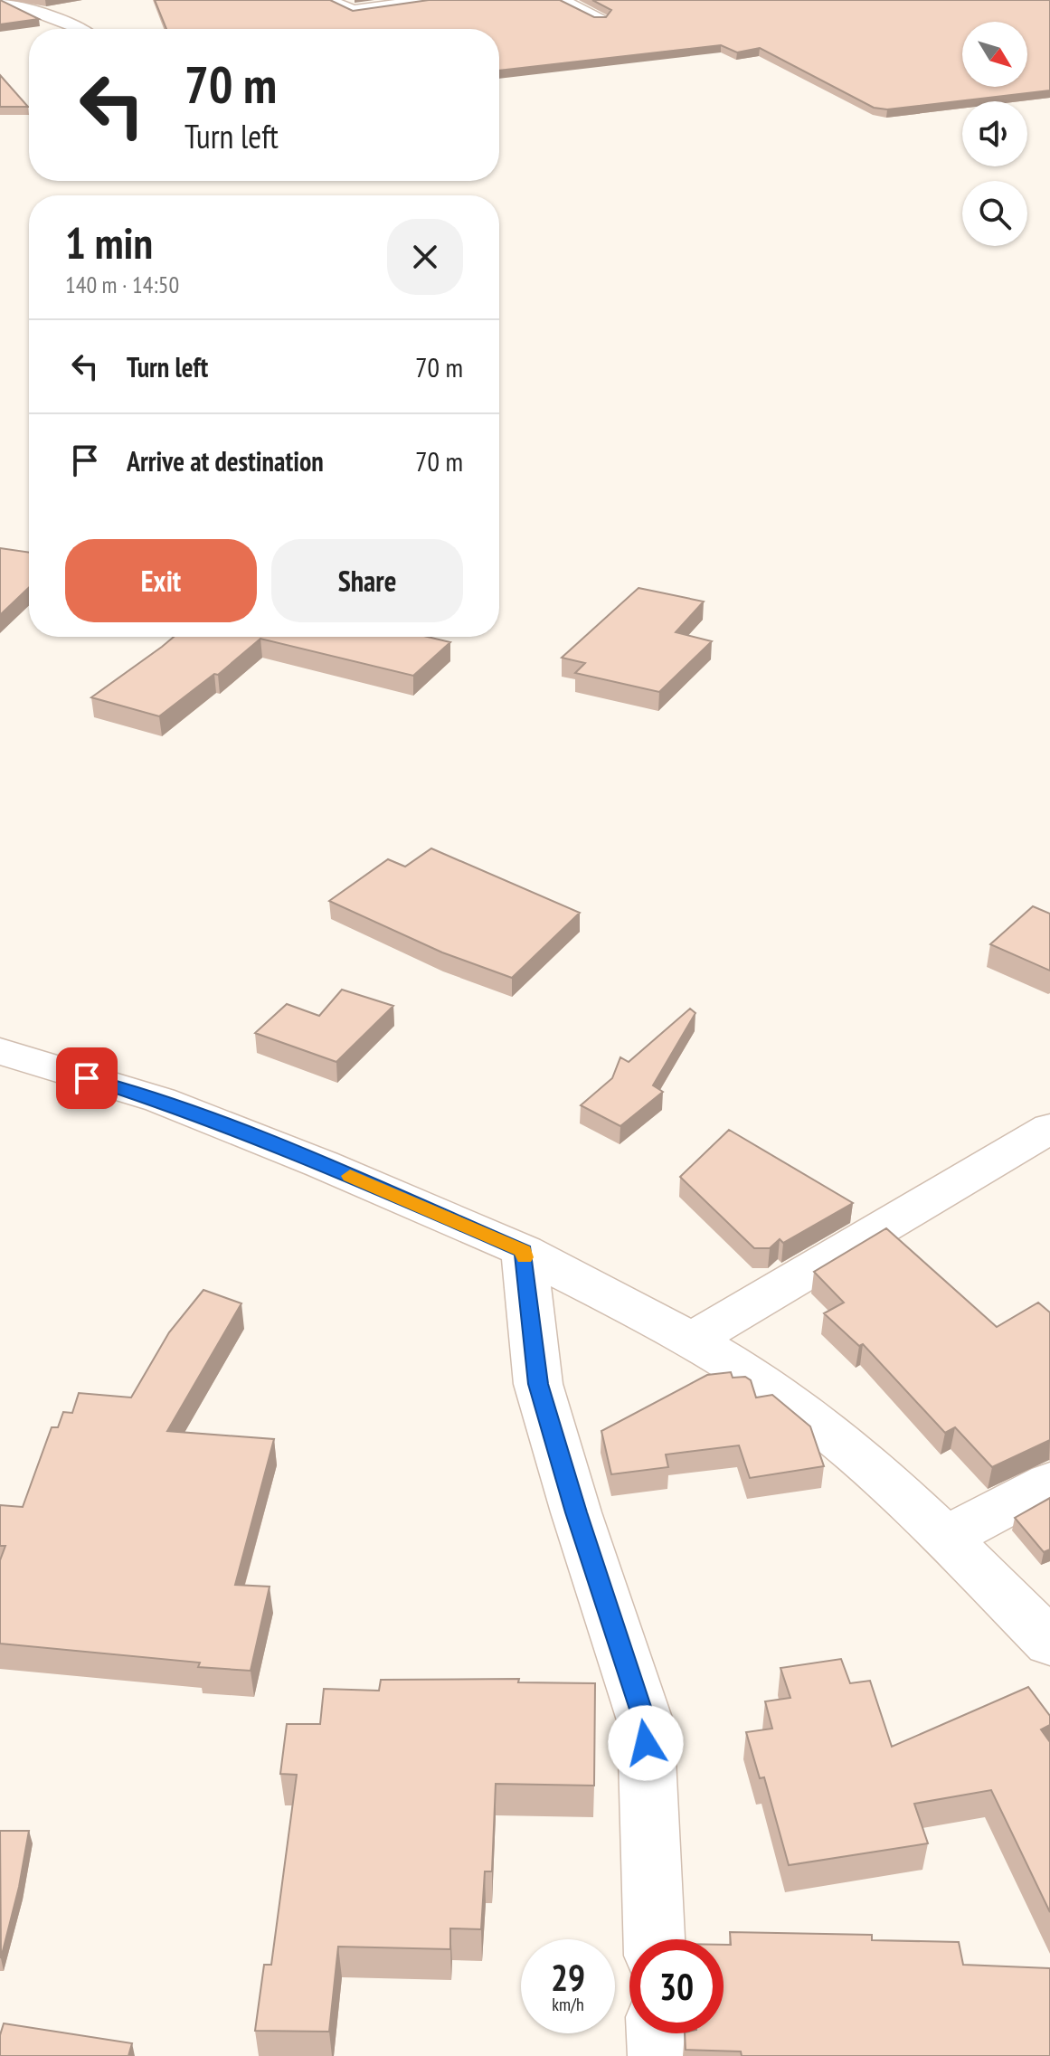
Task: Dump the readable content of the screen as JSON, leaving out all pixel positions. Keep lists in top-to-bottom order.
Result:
{
  "north": "bottom right",
  "page": {
    "turn": ["70 m", "Turn left"],
    "heading": ["1 min", "140 m · 14:50"],
    "list": [
      {
        "name": "Turn left",
        "value": "70 m"
      },
      {
        "name": "Arrive at destination",
        "value": "70 m"
      }
    ],
    "buttons": ["Exit", "Share"],
    "speed": "29 km/h",
    "limit": "30"
  }
}
